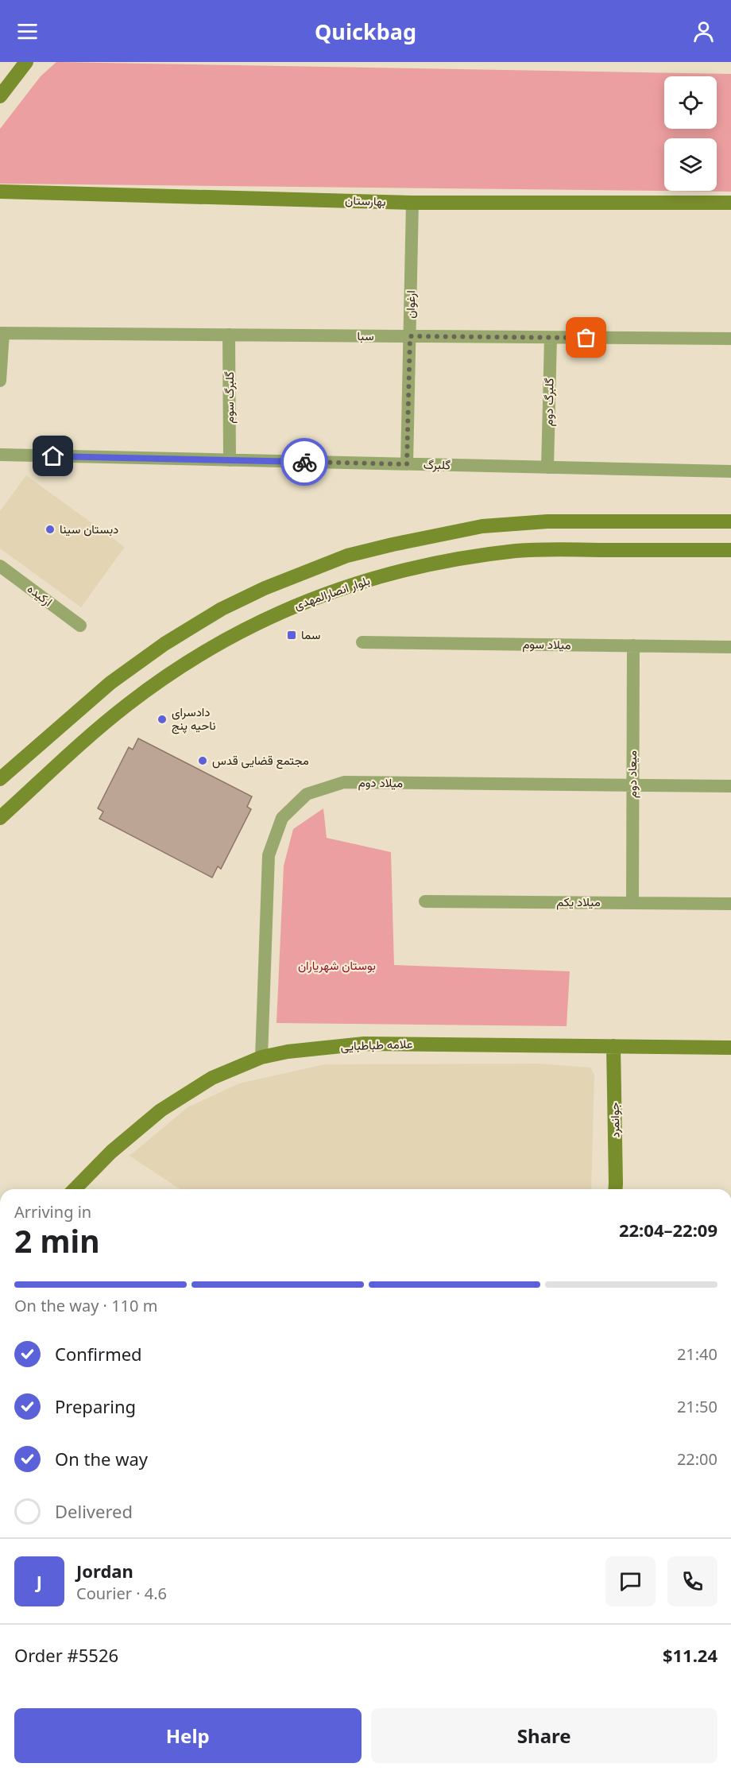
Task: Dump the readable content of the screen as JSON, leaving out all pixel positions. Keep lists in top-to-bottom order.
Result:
{
  "streets": {
    "street": [
      "بهارستان",
      "ارغوان",
      "سبا",
      "گلبرگ سوم",
      "گلبرگ دوم",
      "گلبرگ",
      "بلوار انصارالمهدی",
      "ارکیده",
      "میلاد سوم",
      "میعاد دوم",
      "میلاد دوم",
      "میلاد یکم",
      "علامه طباطبایی",
      "جوانمرد"
    ]
  },
  "crossings": [
    ["بهارستان", "ارغوان"],
    ["ارغوان", "سبا"],
    ["ارغوان", "گلبرگ"],
    ["سبا", "گلبرگ سوم"],
    ["سبا", "گلبرگ دوم"],
    ["گلبرگ سوم", "گلبرگ"],
    ["گلبرگ دوم", "گلبرگ"],
    ["میلاد سوم", "میعاد دوم"],
    ["میعاد دوم", "میلاد دوم"],
    ["میعاد دوم", "میلاد یکم"],
    ["میلاد دوم", "علامه طباطبایی"],
    ["علامه طباطبایی", "جوانمرد"]
  ],
  "parks": ["بوستان شهریاران"],
  "places": {
    "other": ["دبستان سینا", "دادسرای ناحیه پنج", "مجتمع قضایی قدس"],
    "transit": ["سما"]
  },
  "page": {
    "header": "Quickbag",
    "heading": ["2 min", "Arriving in", "22:04–22:09"],
    "panel": [
      "Jordan",
      "Courier · 4.6",
      "Order #5526",
      "$11.24"
    ],
    "bar": "On the way · 110 m",
    "list": [
      ["Confirmed", "21:40"],
      ["Preparing", "21:50"],
      ["On the way", "22:00"],
      "Delivered"
    ],
    "round": "J",
    "buttons": ["Help", "Share"]
  }
}
